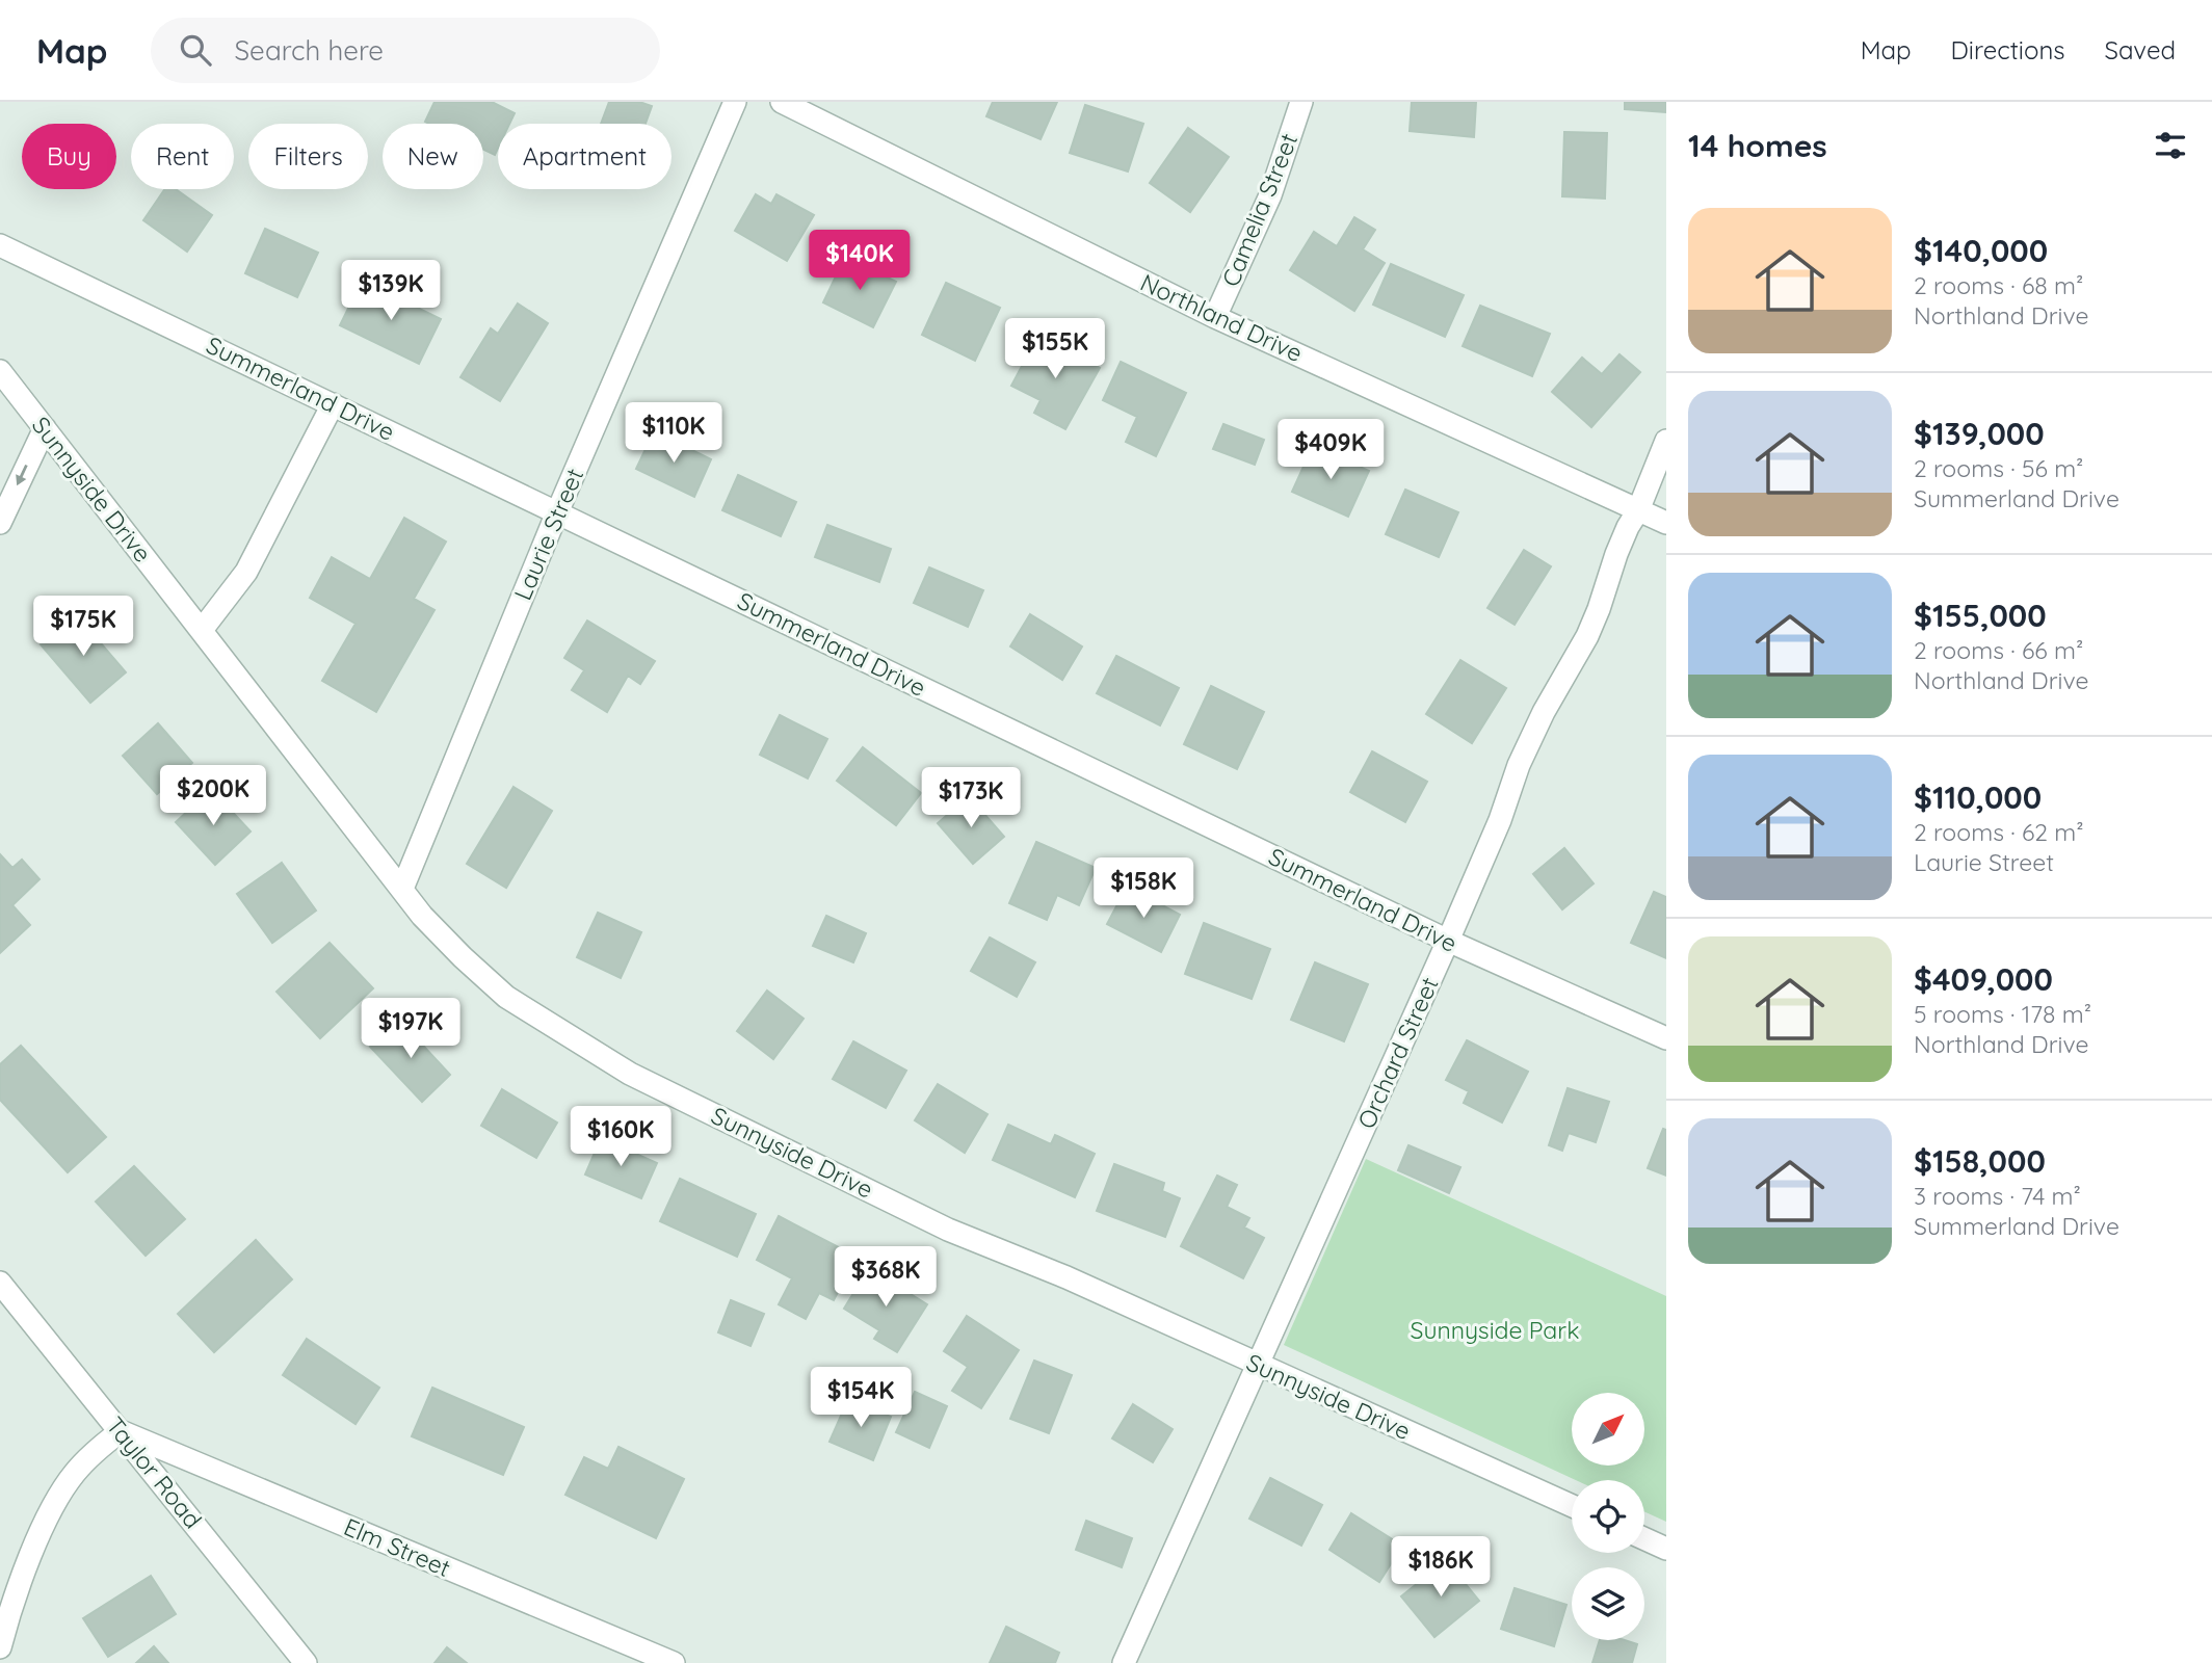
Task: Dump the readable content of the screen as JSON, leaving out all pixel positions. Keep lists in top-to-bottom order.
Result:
{
  "streets": {
    "street": [
      "Camelia Street",
      "Northland Drive",
      "Summerland Drive",
      "Sunnyside Drive",
      "Laurie Street",
      "Orchard Street",
      "Taylor Road",
      "Elm Street"
    ]
  },
  "crossings": [
    ["Camelia Street", "Northland Drive"],
    ["Northland Drive", "Orchard Street"],
    ["Summerland Drive", "Laurie Street"],
    ["Summerland Drive", "Orchard Street"],
    ["Sunnyside Drive", "Laurie Street"],
    ["Sunnyside Drive", "Orchard Street"],
    ["Taylor Road", "Elm Street"]
  ],
  "parks": ["Sunnyside Park"],
  "north": "top right",
  "page": {
    "header": "Map",
    "search": "Search here",
    "nav": ["Map", "Directions", "Saved"],
    "heading": "14 homes",
    "chip": [
      "Buy",
      "Rent",
      "Filters",
      "New",
      "Apartment"
    ],
    "list": [
      {
        "name": "$140,000",
        "note": "2 rooms · 68 m² · Northland Drive"
      },
      {
        "name": "$139,000",
        "note": "2 rooms · 56 m² · Summerland Drive"
      },
      {
        "name": "$155,000",
        "note": "2 rooms · 66 m² · Northland Drive"
      },
      {
        "name": "$110,000",
        "note": "2 rooms · 62 m² · Laurie Street"
      },
      {
        "name": "$409,000",
        "note": "5 rooms · 178 m² · Northland Drive"
      },
      {
        "name": "$158,000",
        "note": "3 rooms · 74 m² · Summerland Drive"
      }
    ],
    "price": [
      "$140K",
      "$139K",
      "$155K",
      "$110K",
      "$409K",
      "$175K",
      "$200K",
      "$173K",
      "$158K",
      "$197K",
      "$160K",
      "$368K",
      "$154K",
      "$186K"
    ]
  }
}
